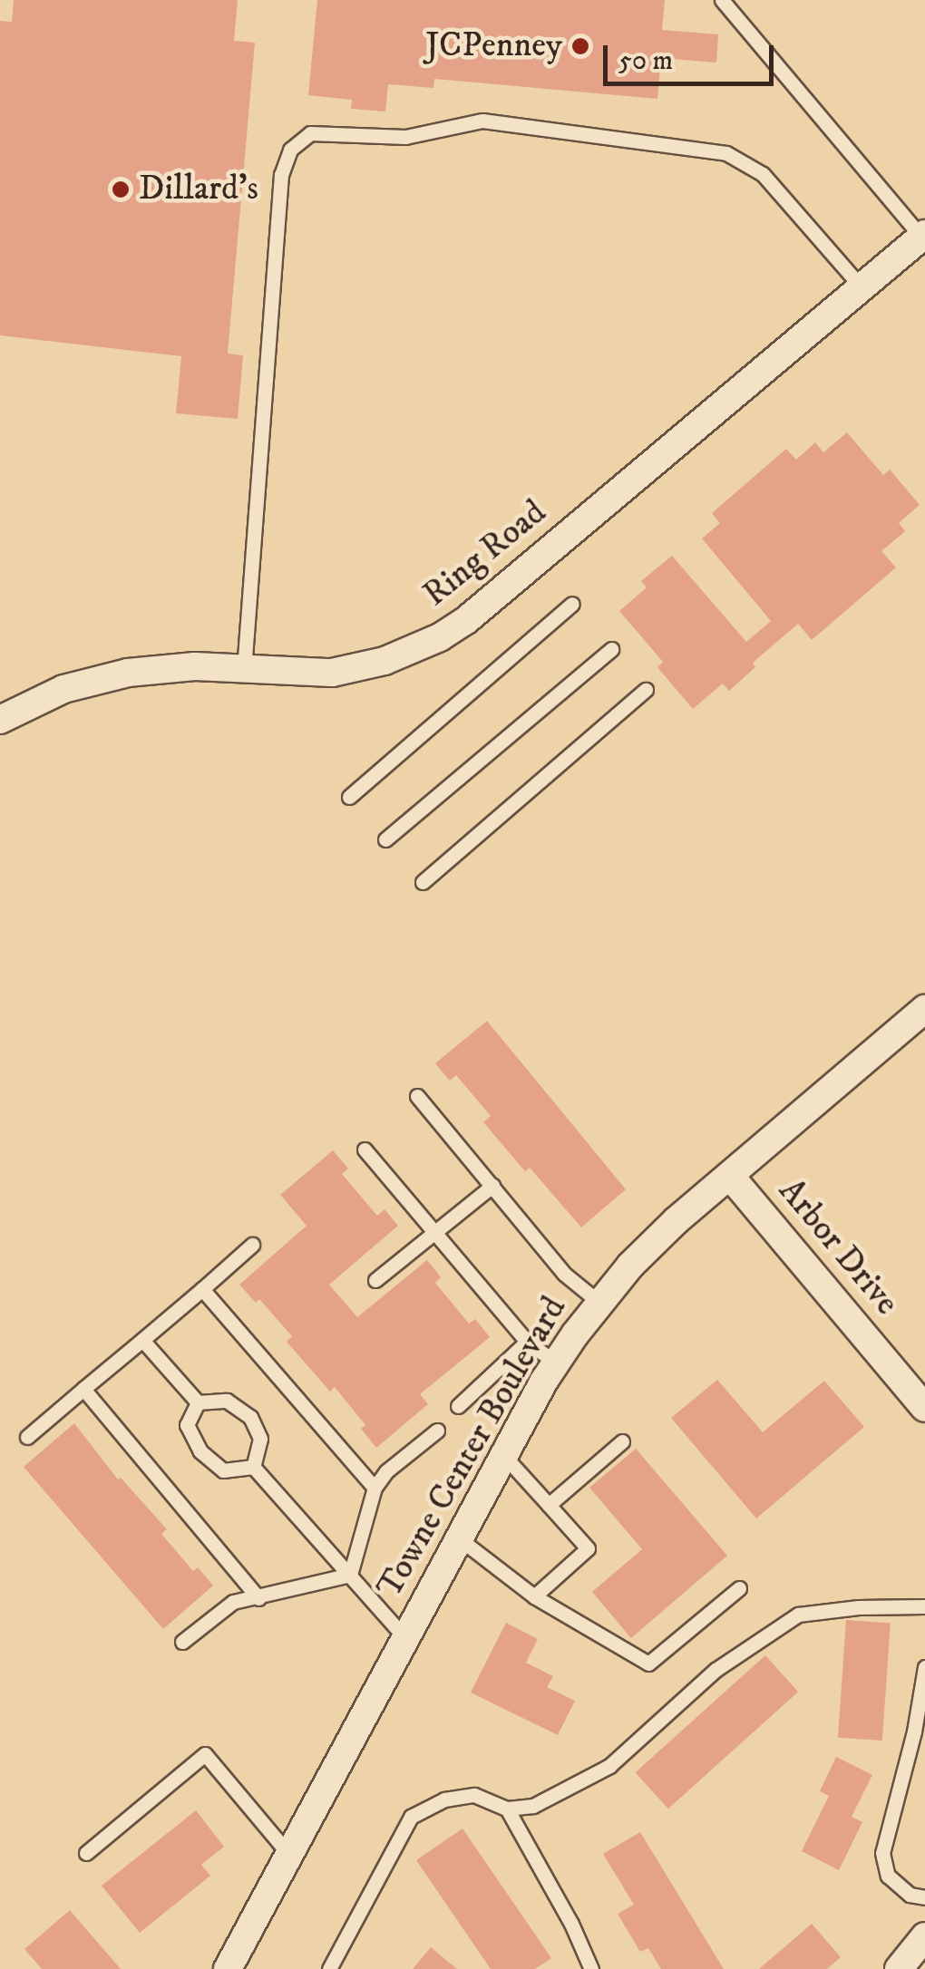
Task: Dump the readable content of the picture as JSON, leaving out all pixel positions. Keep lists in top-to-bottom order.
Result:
{
  "streets": {
    "street": ["Ring Road", "Arbor Drive", "Towne Center Boulevard"]
  },
  "crossings": [
    ["Arbor Drive", "Towne Center Boulevard"]
  ],
  "places": ["JCPenney", "Dillard's"],
  "scale_bar": "50 m"
}
